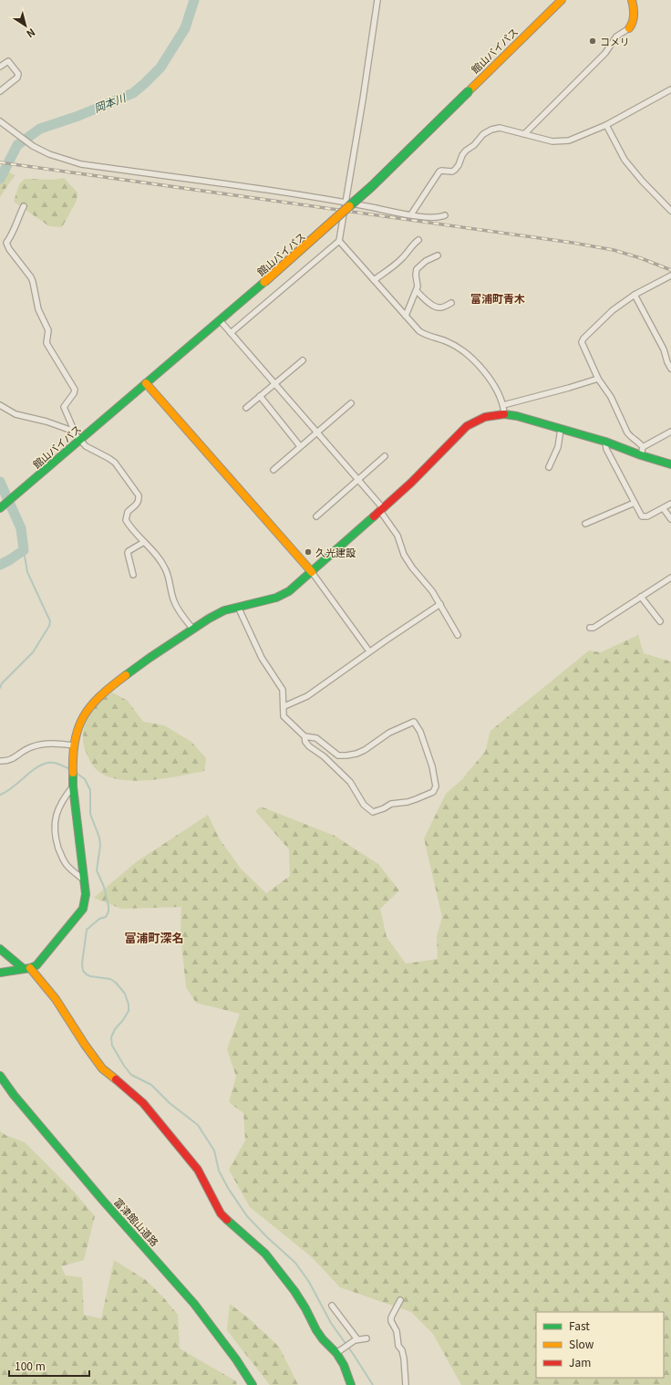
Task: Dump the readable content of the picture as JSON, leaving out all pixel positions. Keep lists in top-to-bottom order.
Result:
{
  "streets": {
    "main road": ["館山バイパス", "富津館山道路"]
  },
  "districts": ["富浦町青木", "富浦町深名"],
  "water": ["岡本川"],
  "places": ["コメリ", "久光建設"],
  "legend": ["Fast", "Slow", "Jam"],
  "scale_bar": "100 m",
  "north": "bottom right"
}
